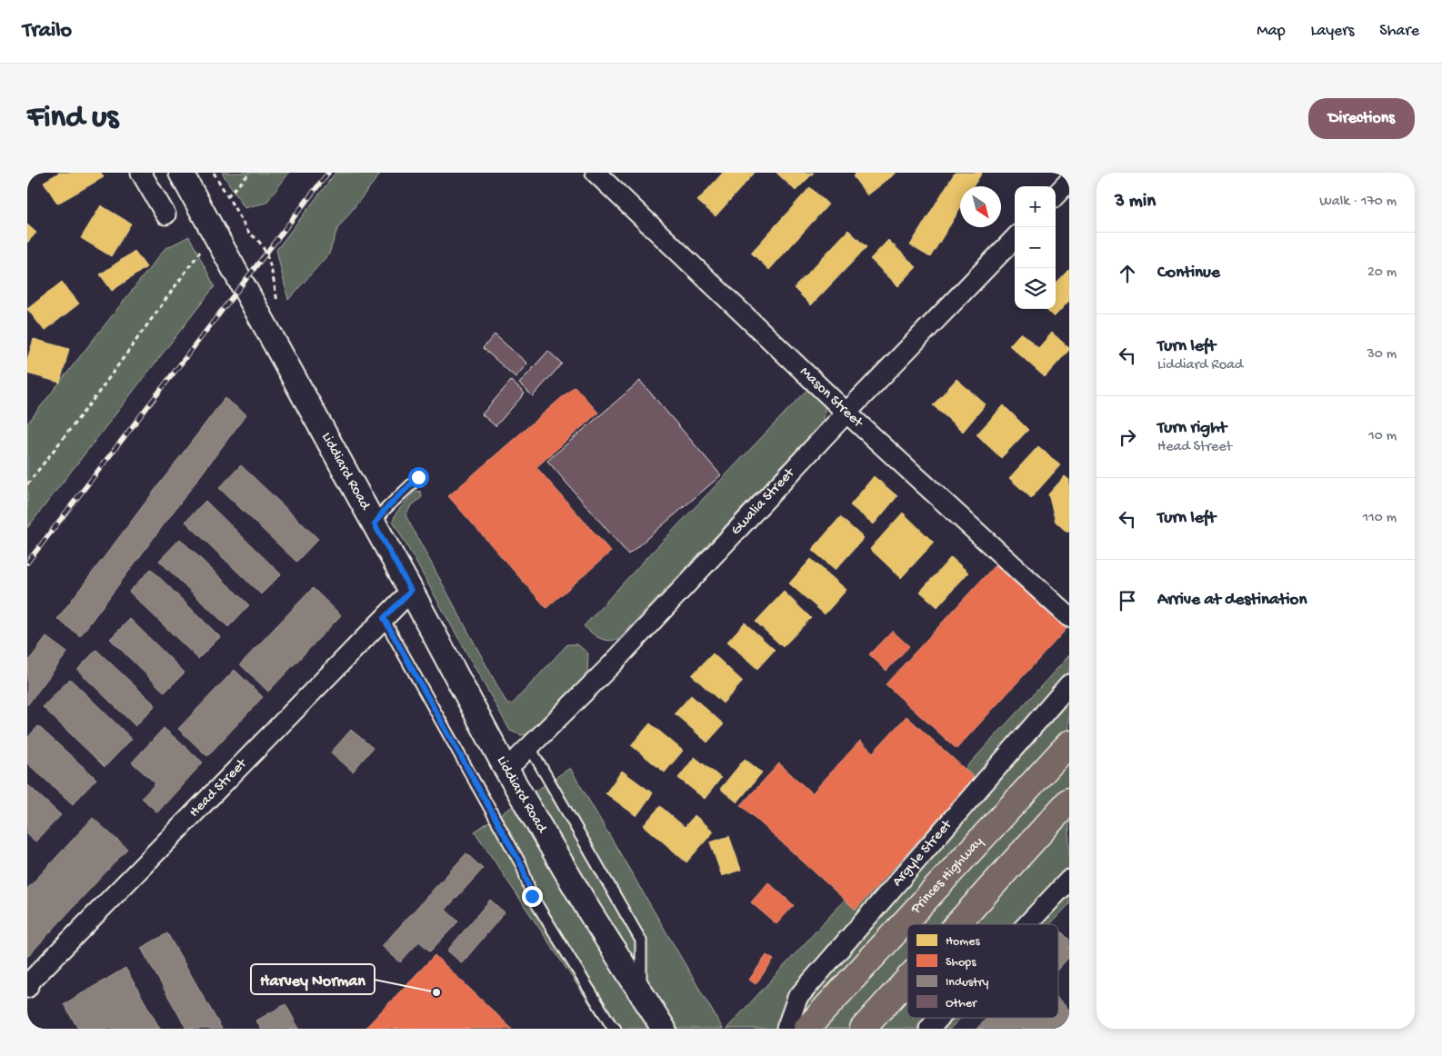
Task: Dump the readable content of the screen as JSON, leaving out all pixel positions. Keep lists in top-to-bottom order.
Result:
{
  "streets": {
    "highway": ["Princes Highway"],
    "street": [
      "Mason Street",
      "Liddiard Road",
      "Gwalia Street",
      "Head Street",
      "Argyle Street"
    ]
  },
  "crossings": [
    ["Mason Street", "Gwalia Street"],
    ["Liddiard Road", "Gwalia Street"],
    ["Liddiard Road", "Head Street"]
  ],
  "places": ["Harvey Norman"],
  "legend": [
    "Homes",
    "Shops",
    "Industry",
    "Other"
  ],
  "north": "bottom right",
  "page": {
    "header": "Trailo",
    "nav": ["Map", "Layers", "Share"],
    "buttons": "Directions",
    "title": "Find us",
    "heading": ["3 min", "Walk · 170 m"],
    "map_buttons": ["+", "−"],
    "list": [
      ["Continue", "20 m"],
      ["Turn left", "Liddiard Road", "30 m"],
      ["Turn right", "Head Street", "10 m"],
      ["Turn left", "110 m"],
      "Arrive at destination"
    ]
  }
}
